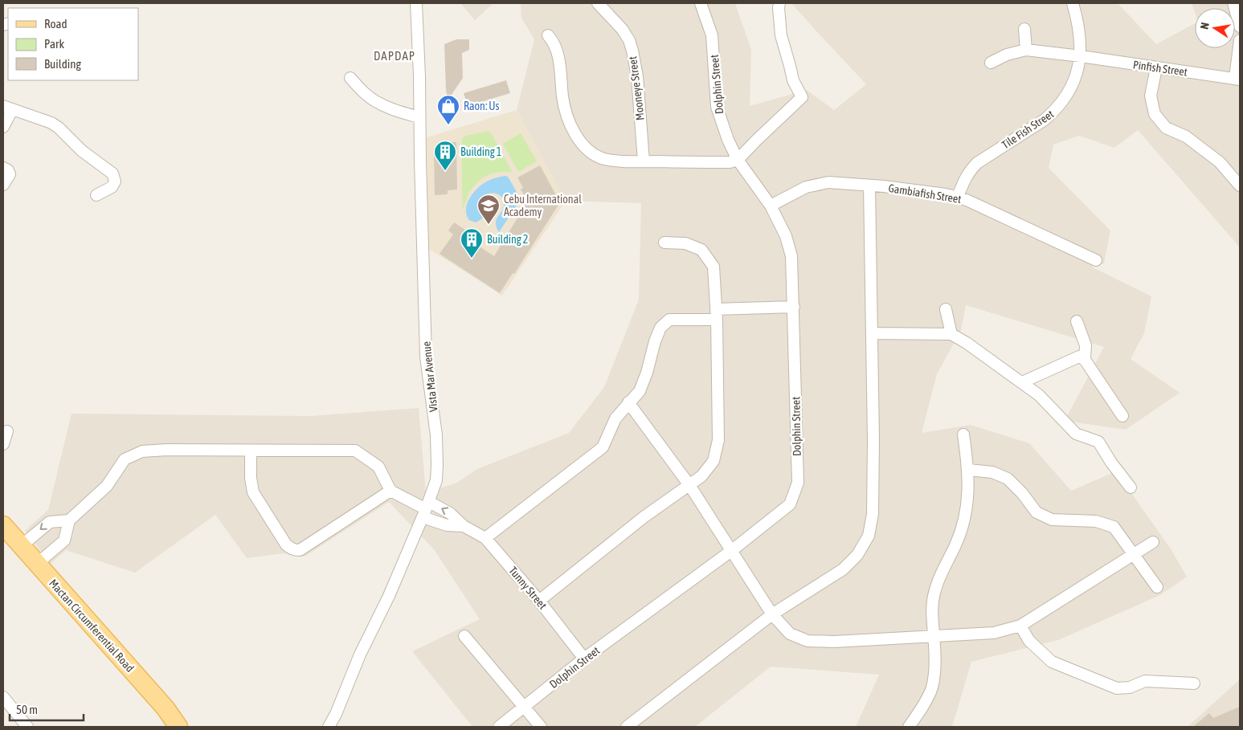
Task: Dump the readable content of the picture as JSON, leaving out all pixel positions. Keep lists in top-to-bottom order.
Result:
{
  "streets": {
    "main road": ["Mactan Circumferential Road"],
    "street": [
      "Pinfish Street",
      "Dolphin Street",
      "Mooneye Street",
      "Tile Fish Street",
      "Gambiafish Street",
      "Vista Mar Avenue",
      "Tunny Street"
    ]
  },
  "crossings": [
    ["Pinfish Street", "Tile Fish Street"],
    ["Dolphin Street", "Gambiafish Street"],
    ["Dolphin Street", "Tunny Street"],
    ["Tile Fish Street", "Gambiafish Street"],
    ["Vista Mar Avenue", "Tunny Street"]
  ],
  "districts": ["DAPDAP"],
  "places": {
    "shop": ["Raon: Us"],
    "building": ["Building 1", "Building 2"],
    "school or university": ["Cebu International Academy"]
  },
  "legend": ["Road", "Park", "Building"],
  "scale_bar": "50 m",
  "north": "left"
}
